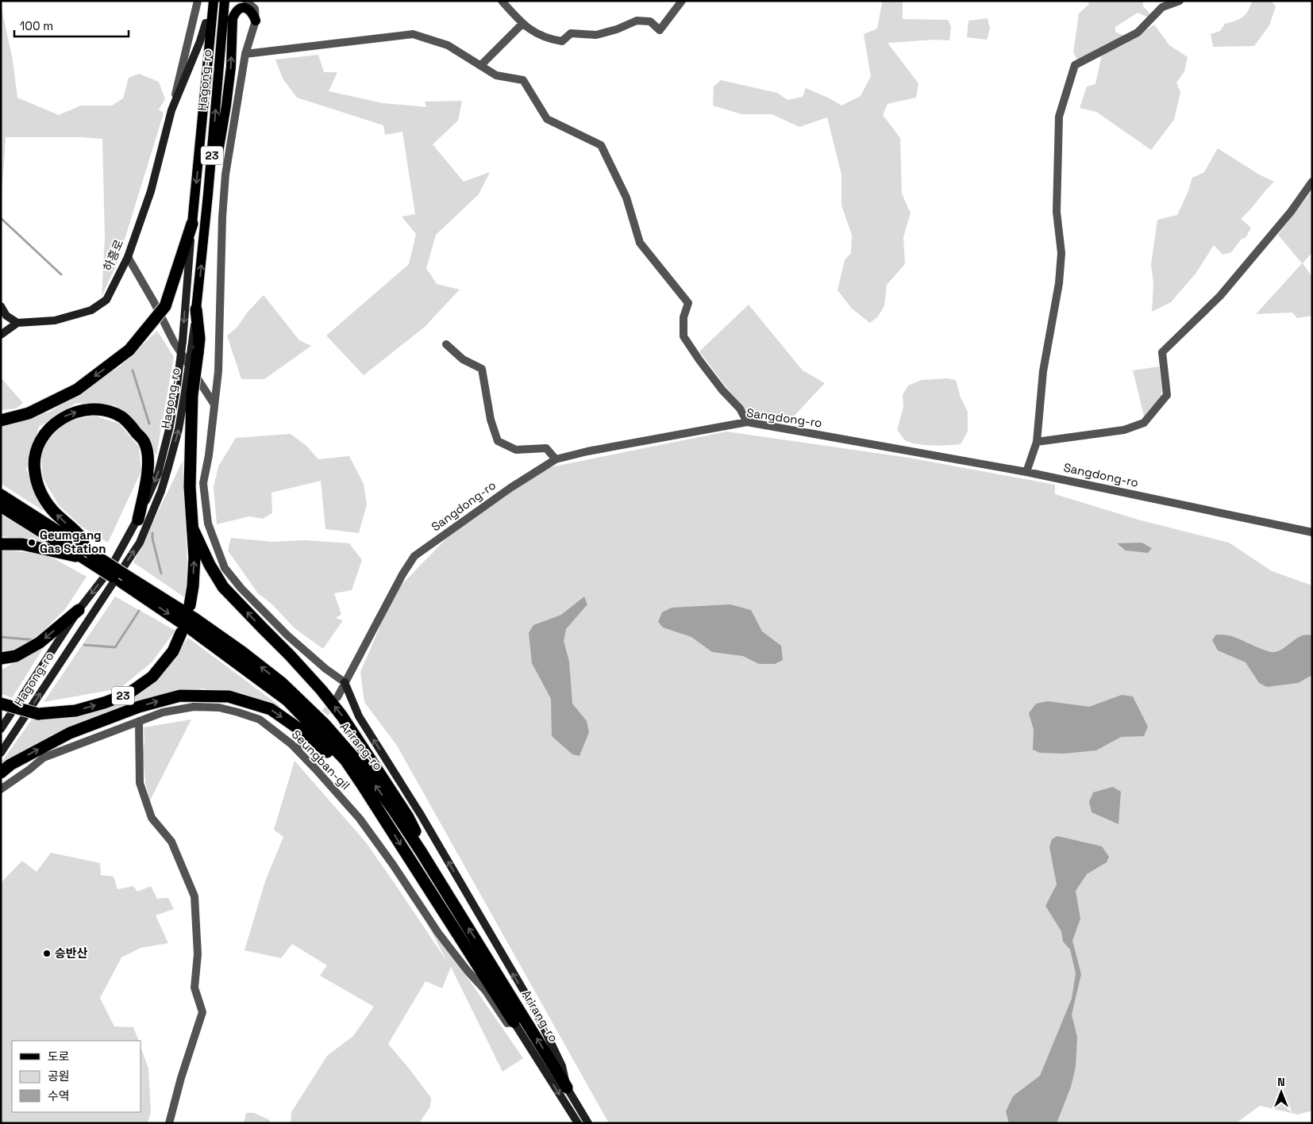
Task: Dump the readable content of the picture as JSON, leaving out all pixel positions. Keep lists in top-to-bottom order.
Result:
{
  "streets": {
    "highway": ["23", "Arirang-ro"],
    "main road": ["Hagong-ro"],
    "street": ["하흥로", "Sangdong-ro", "Seungban-gil"]
  },
  "crossings": [
    ["Hagong-ro", "23"],
    ["Hagong-ro", "하흥로"],
    ["Arirang-ro", "Seungban-gil"]
  ],
  "places": ["Geumgang Gas Station", "승반산"],
  "legend": ["도로", "공원", "수역"],
  "scale_bar": "100 m",
  "north": "top"
}
